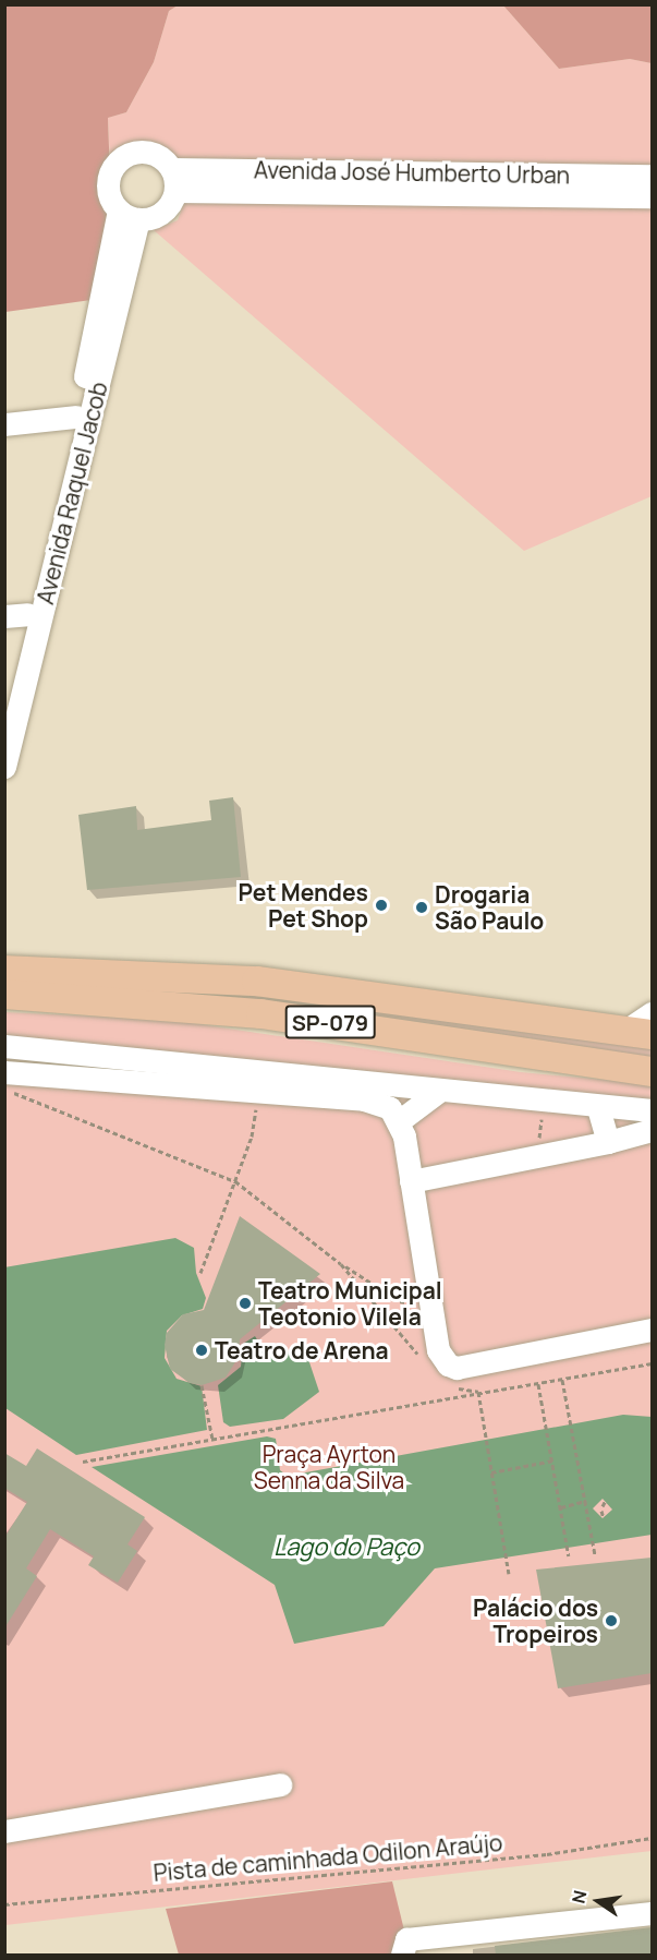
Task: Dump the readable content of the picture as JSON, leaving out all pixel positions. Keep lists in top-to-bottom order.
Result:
{
  "streets": {
    "main road": ["SP-079"],
    "street": ["Avenida José Humberto Urban", "Avenida Raquel Jacob"],
    "path": ["Pista de caminhada Odilon Araújo"]
  },
  "crossings": [
    ["Avenida José Humberto Urban", "Avenida Raquel Jacob"]
  ],
  "water": ["Lago do Paço"],
  "parks": ["Praça Ayrton Senna da Silva"],
  "places": [
    "Pet Mendes Pet Shop",
    "Drogaria São Paulo",
    "Teatro Municipal Teotonio Vilela",
    "Teatro de Arena",
    "Palácio dos Tropeiros"
  ],
  "north": "left"
}
